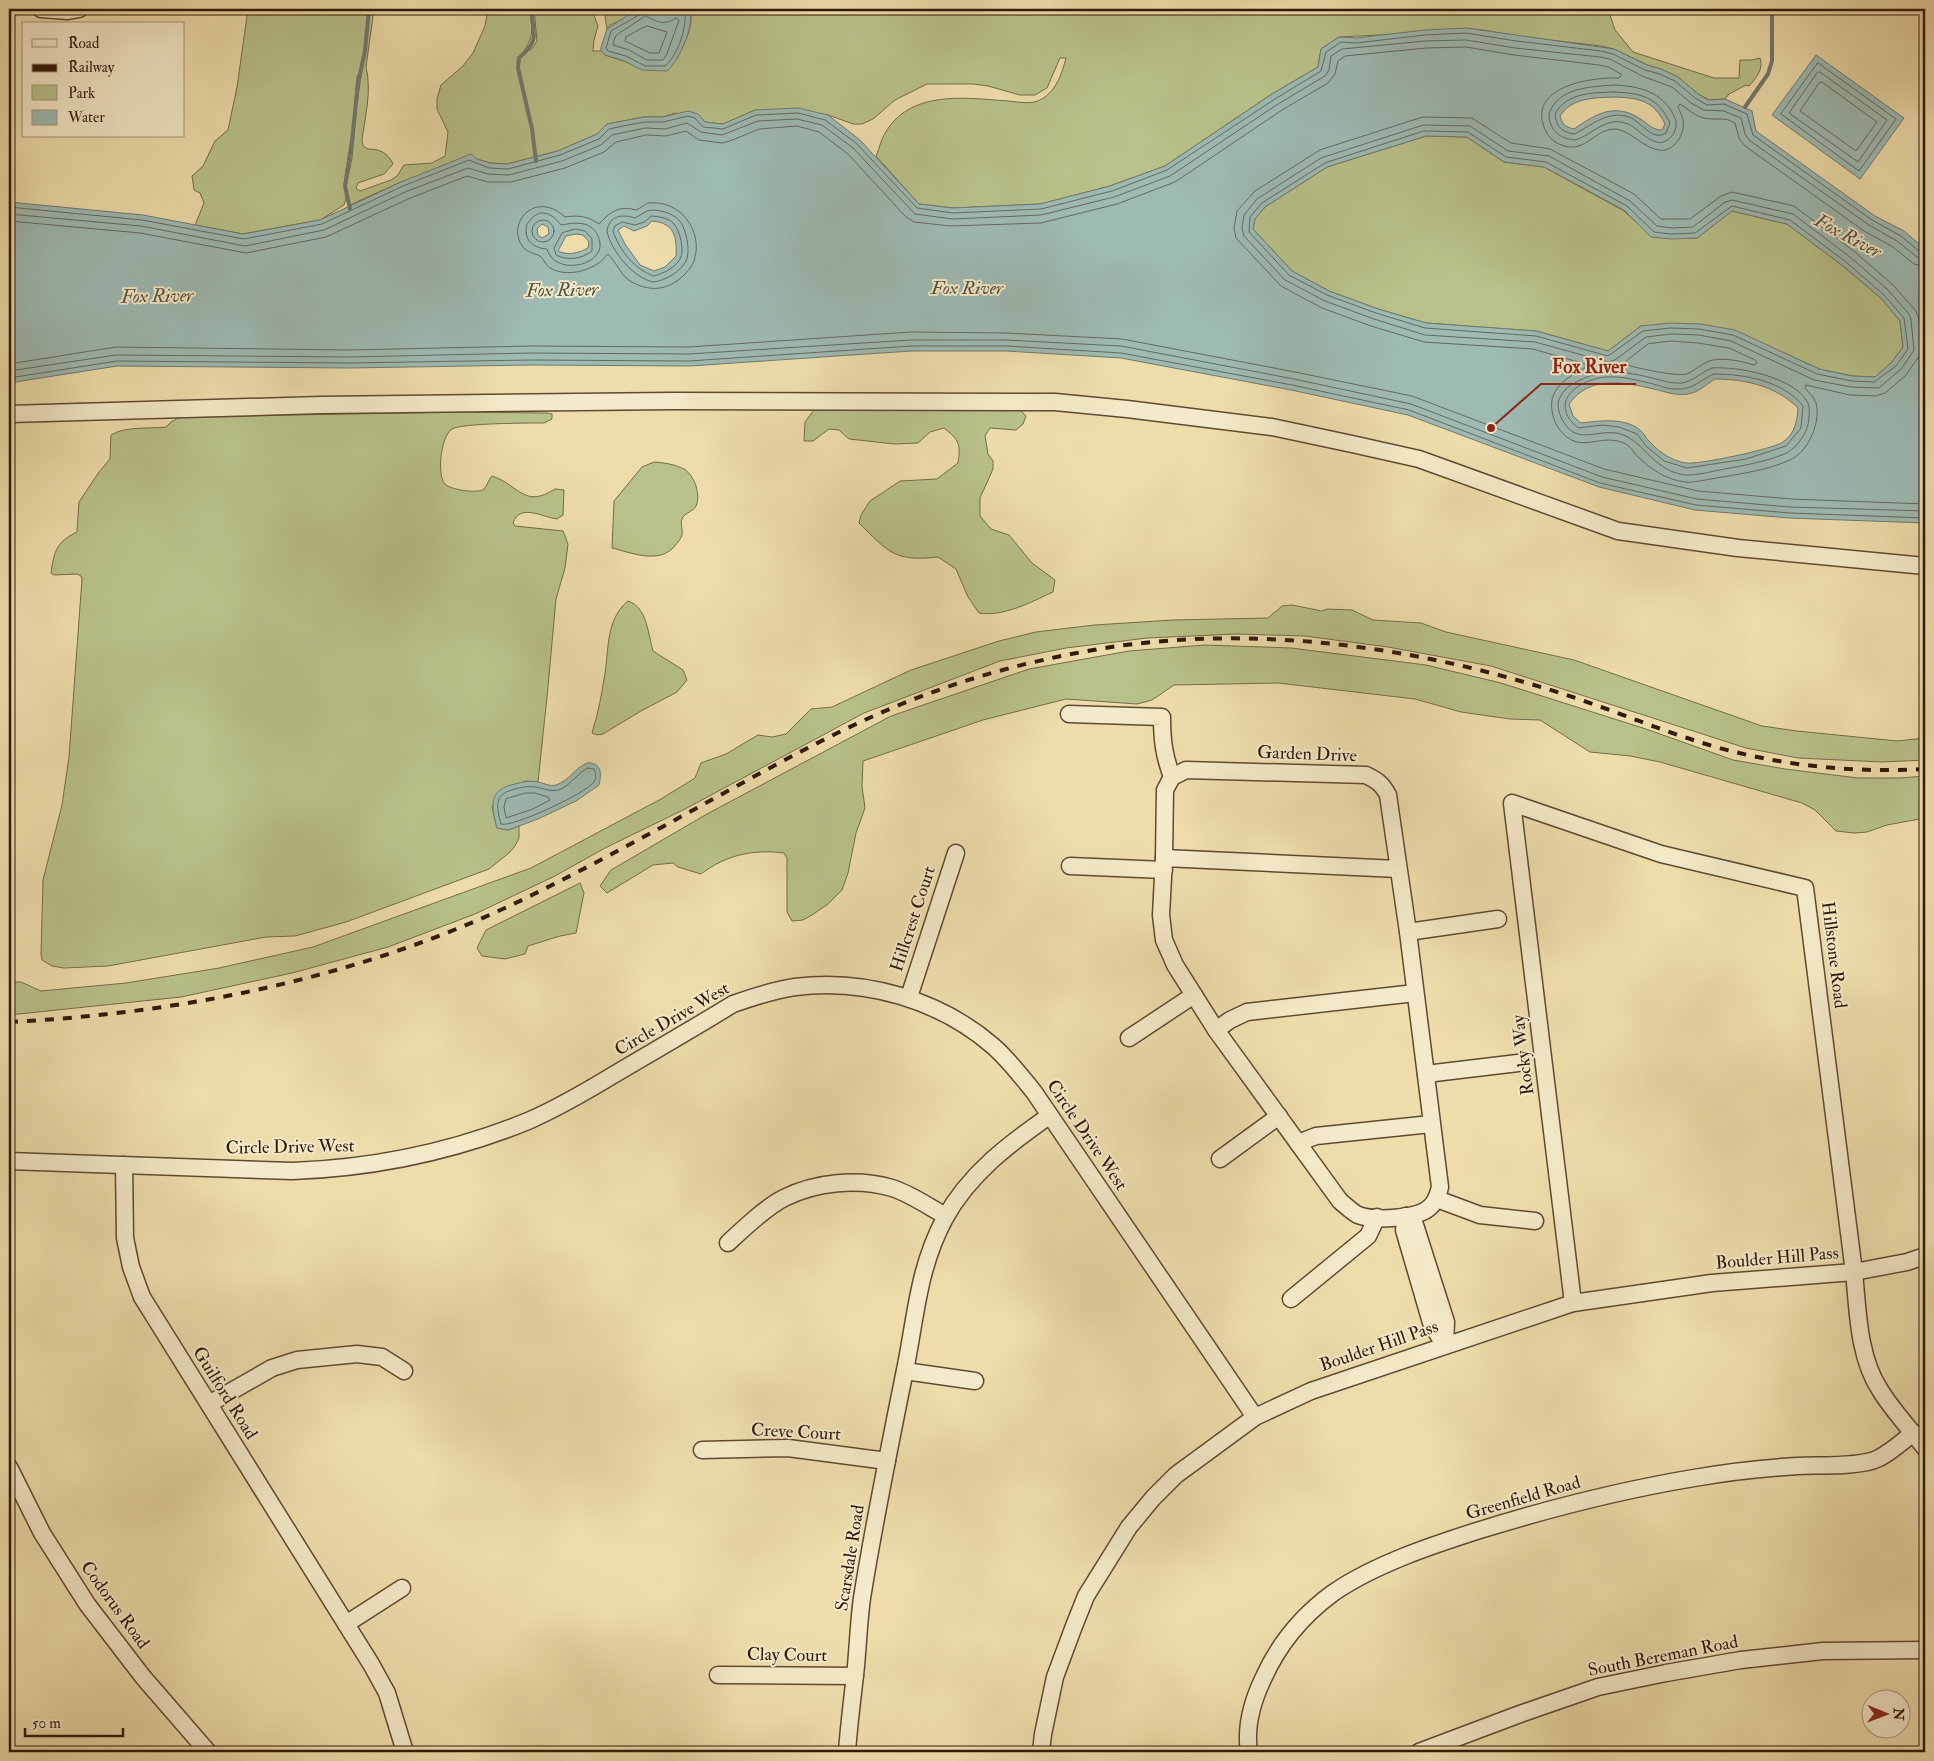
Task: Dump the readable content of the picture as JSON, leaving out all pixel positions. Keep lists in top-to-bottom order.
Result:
{
  "streets": {
    "street": [
      "Garden Drive",
      "Hillcrest Court",
      "Hillstone Road",
      "Circle Drive West",
      "Rocky Way",
      "Boulder Hill Pass",
      "Guilford Road",
      "Creve Court",
      "Greenfield Road",
      "Scarsdale Road",
      "Codorus Road",
      "Clay Court",
      "South Bereman Road"
    ]
  },
  "crossings": [
    ["Hillcrest Court", "Circle Drive West"],
    ["Hillstone Road", "Rocky Way"],
    ["Hillstone Road", "Boulder Hill Pass"],
    ["Circle Drive West", "Boulder Hill Pass"],
    ["Circle Drive West", "Guilford Road"],
    ["Circle Drive West", "Scarsdale Road"],
    ["Rocky Way", "Boulder Hill Pass"],
    ["Creve Court", "Scarsdale Road"],
    ["Scarsdale Road", "Clay Court"]
  ],
  "water": ["Fox River"],
  "places": ["Fox River"],
  "legend": [
    "Road",
    "Railway",
    "Park",
    "Water"
  ],
  "scale_bar": "50 m",
  "north": "right"
}
